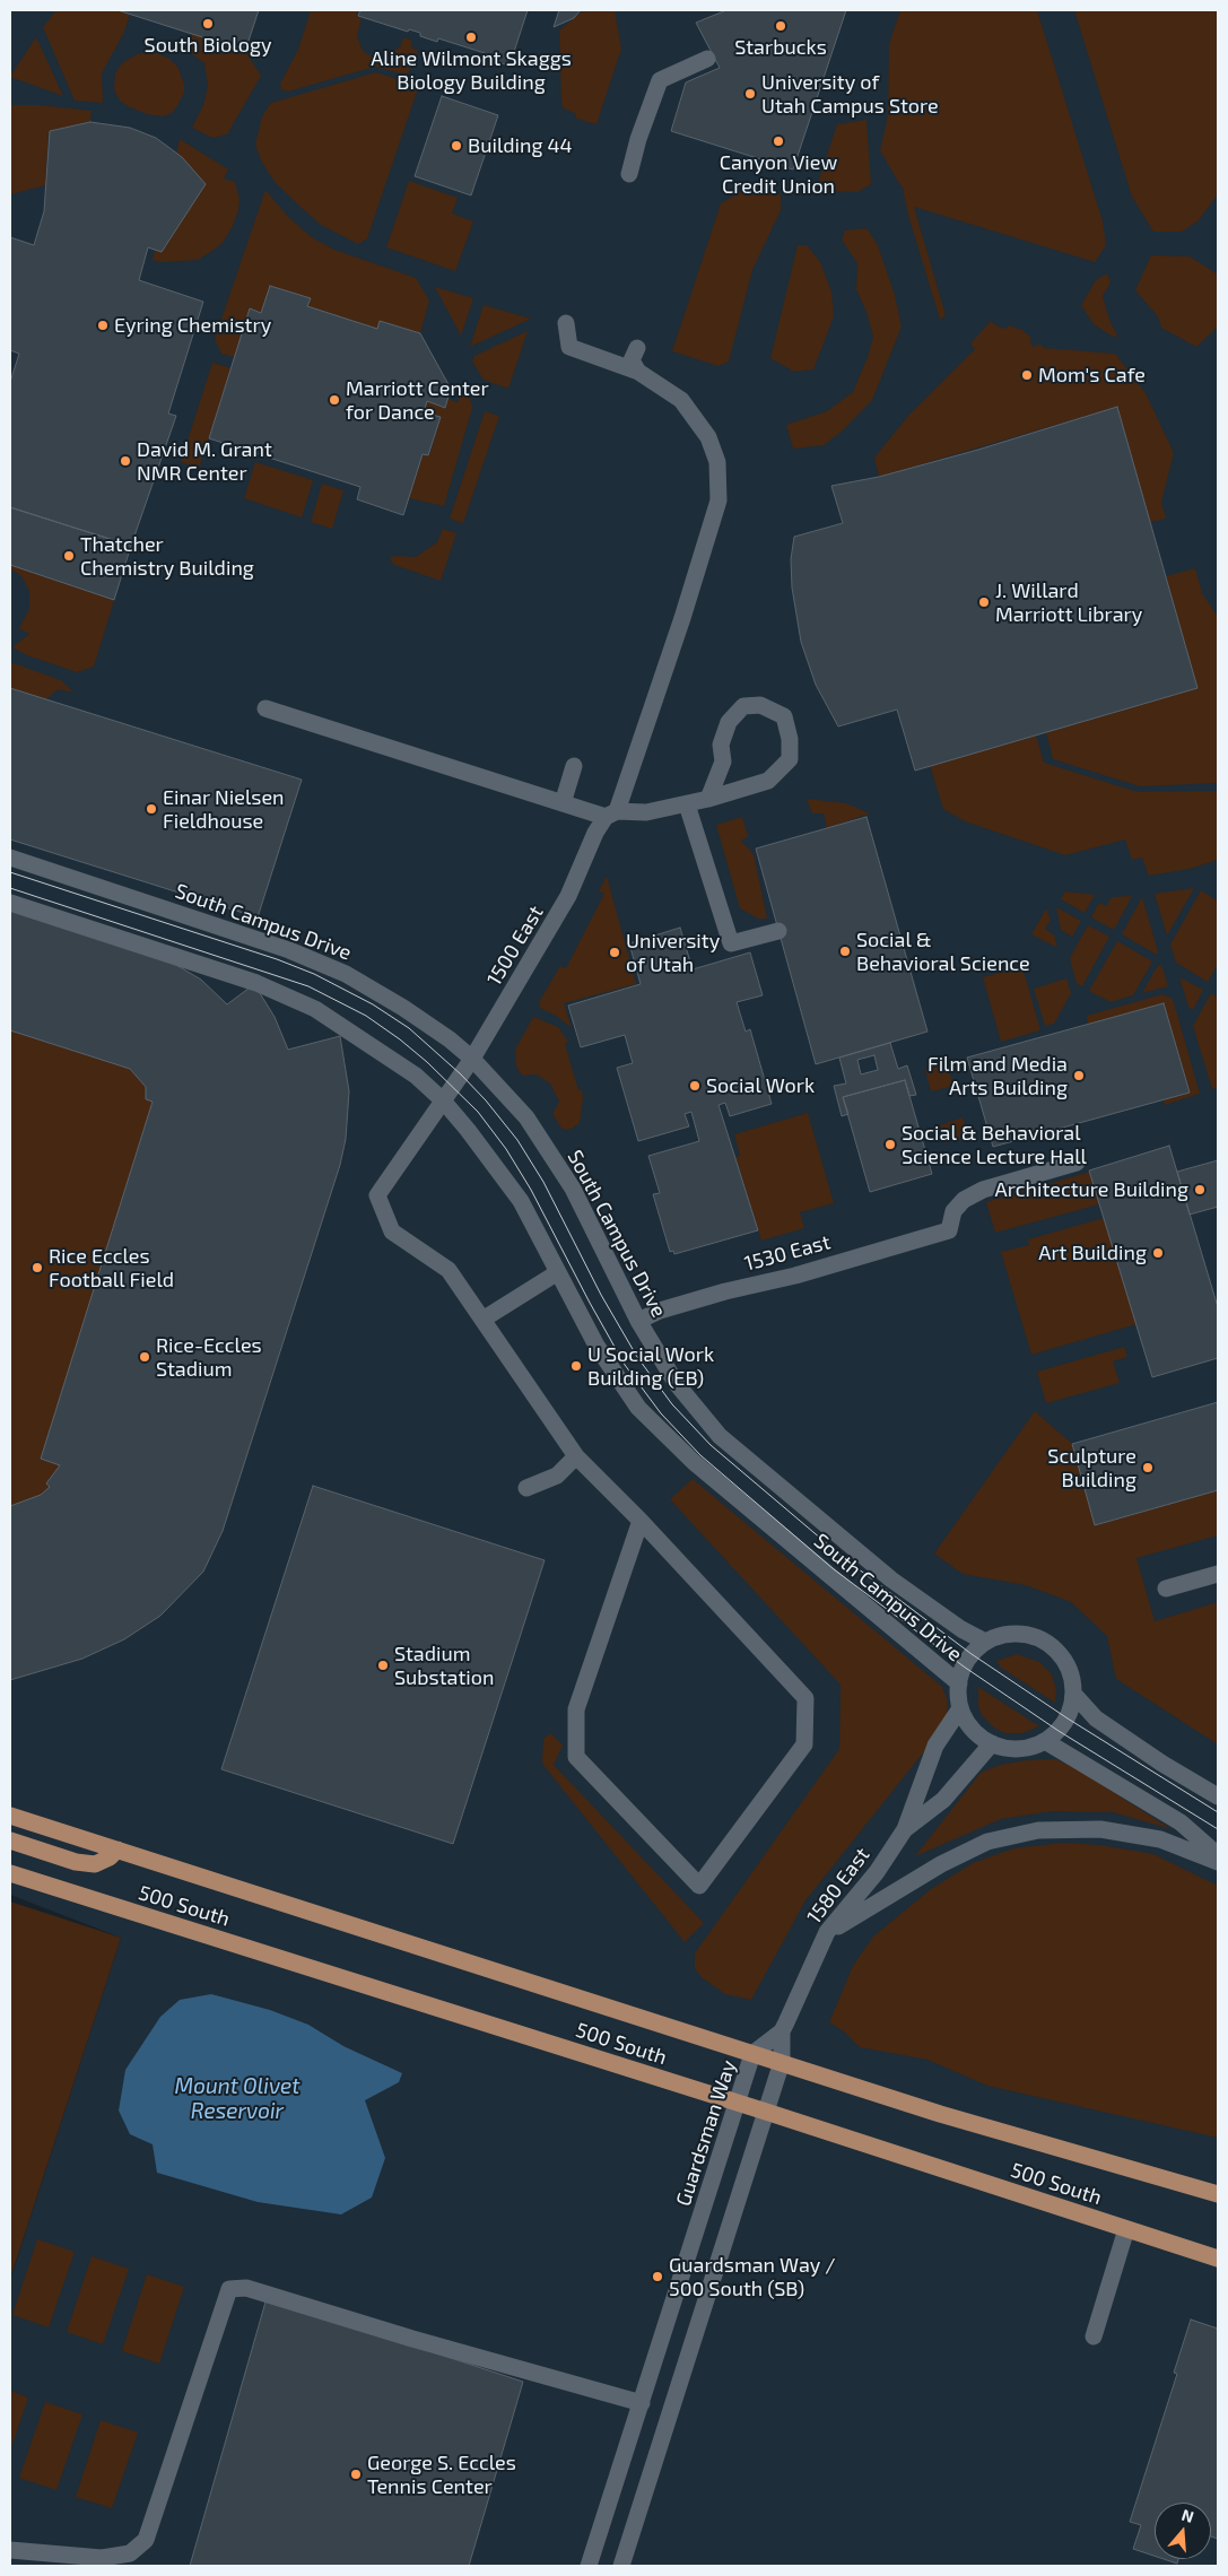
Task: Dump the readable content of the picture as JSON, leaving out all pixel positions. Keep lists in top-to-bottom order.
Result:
{
  "streets": {
    "main road": ["500 South"],
    "street": [
      "South Campus Drive",
      "1500 East",
      "1530 East",
      "1580 East",
      "Guardsman Way"
    ]
  },
  "crossings": [
    ["South Campus Drive", "1500 East"],
    ["South Campus Drive", "1530 East"],
    ["South Campus Drive", "1580 East"],
    ["1580 East", "Guardsman Way"],
    ["500 South", "Guardsman Way"]
  ],
  "water": ["Mount Olivet Reservoir"],
  "places": [
    "South Biology",
    "Starbucks",
    "Aline Wilmont Skaggs Biology Building",
    "University of Utah Campus Store",
    "Canyon View Credit Union",
    "Building 44",
    "Eyring Chemistry",
    "Mom's Cafe",
    "Marriott Center for Dance",
    "David M. Grant NMR Center",
    "Thatcher Chemistry Building",
    "J. Willard Marriott Library",
    "Einar Nielsen Fieldhouse",
    "Social & Behavioral Science",
    "University of Utah",
    "Film and Media Arts Building",
    "Social Work",
    "Social & Behavioral Science Lecture Hall",
    "Architecture Building",
    "Art Building",
    "Rice Eccles Football Field",
    "Rice-Eccles Stadium",
    "U Social Work Building (EB)",
    "Sculpture Building",
    "Stadium Substation",
    "Guardsman Way / 500 South (SB)",
    "George S. Eccles Tennis Center"
  ],
  "north": "top"
}
